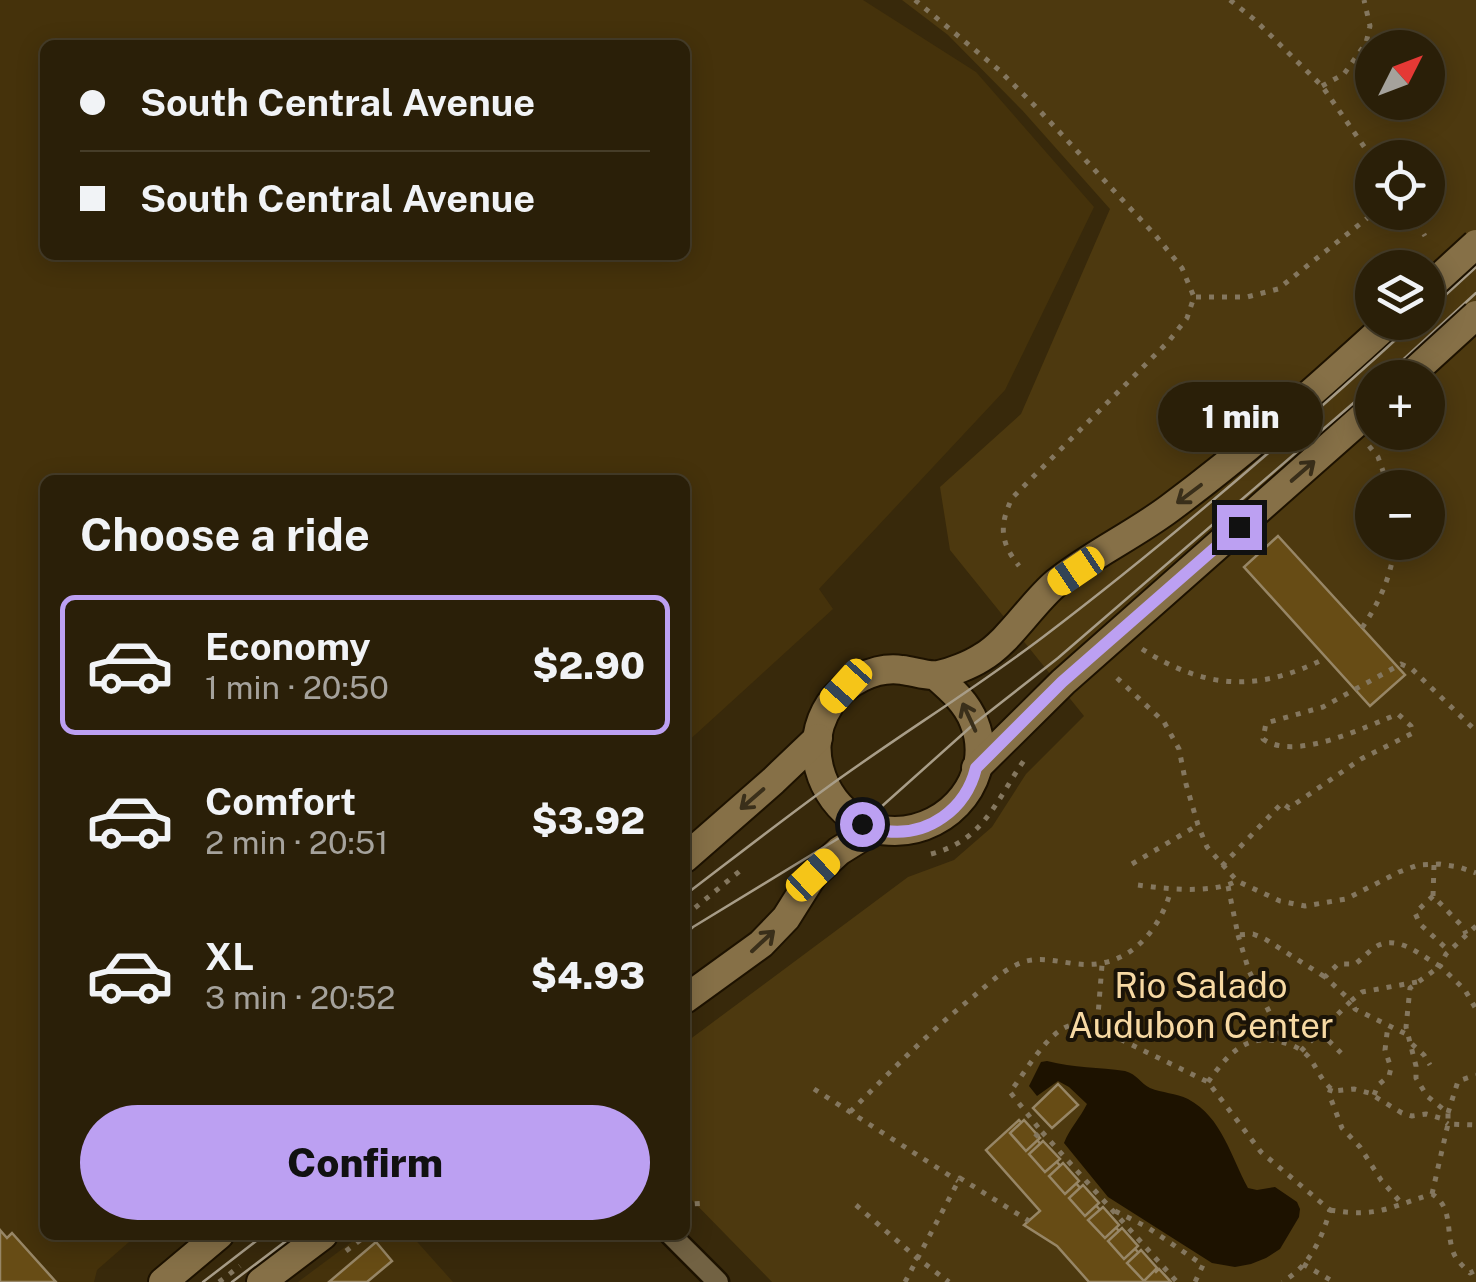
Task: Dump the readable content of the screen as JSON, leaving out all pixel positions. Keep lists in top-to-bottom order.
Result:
{
  "parks": ["Rio Salado Audubon Center"],
  "north": "top right",
  "page": {
    "map_buttons": ["+", "−"],
    "banner": ["South Central Avenue", "South Central Avenue"],
    "bubble": "1 min",
    "heading": "Choose a ride",
    "list": [
      {
        "name": "Economy",
        "note": "1 min · 20:50",
        "value": "$2.90"
      },
      {
        "name": "Comfort",
        "note": "2 min · 20:51",
        "value": "$3.92"
      },
      {
        "name": "XL",
        "note": "3 min · 20:52",
        "value": "$4.93"
      }
    ],
    "buttons": "Confirm"
  }
}
